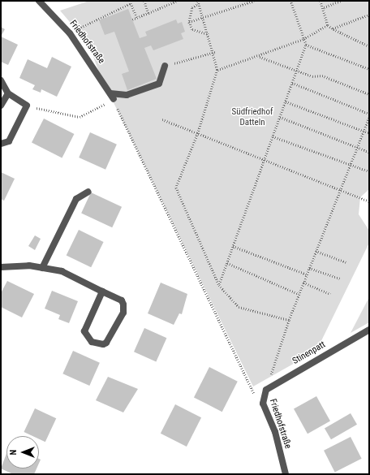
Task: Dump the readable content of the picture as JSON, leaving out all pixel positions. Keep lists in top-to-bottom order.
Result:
{
  "streets": {
    "street": ["Friedhofstraße", "Stinenpatt"]
  },
  "crossings": [
    ["Friedhofstraße", "Stinenpatt"]
  ],
  "parks": ["Südfriedhof Datteln"],
  "north": "left"
}
